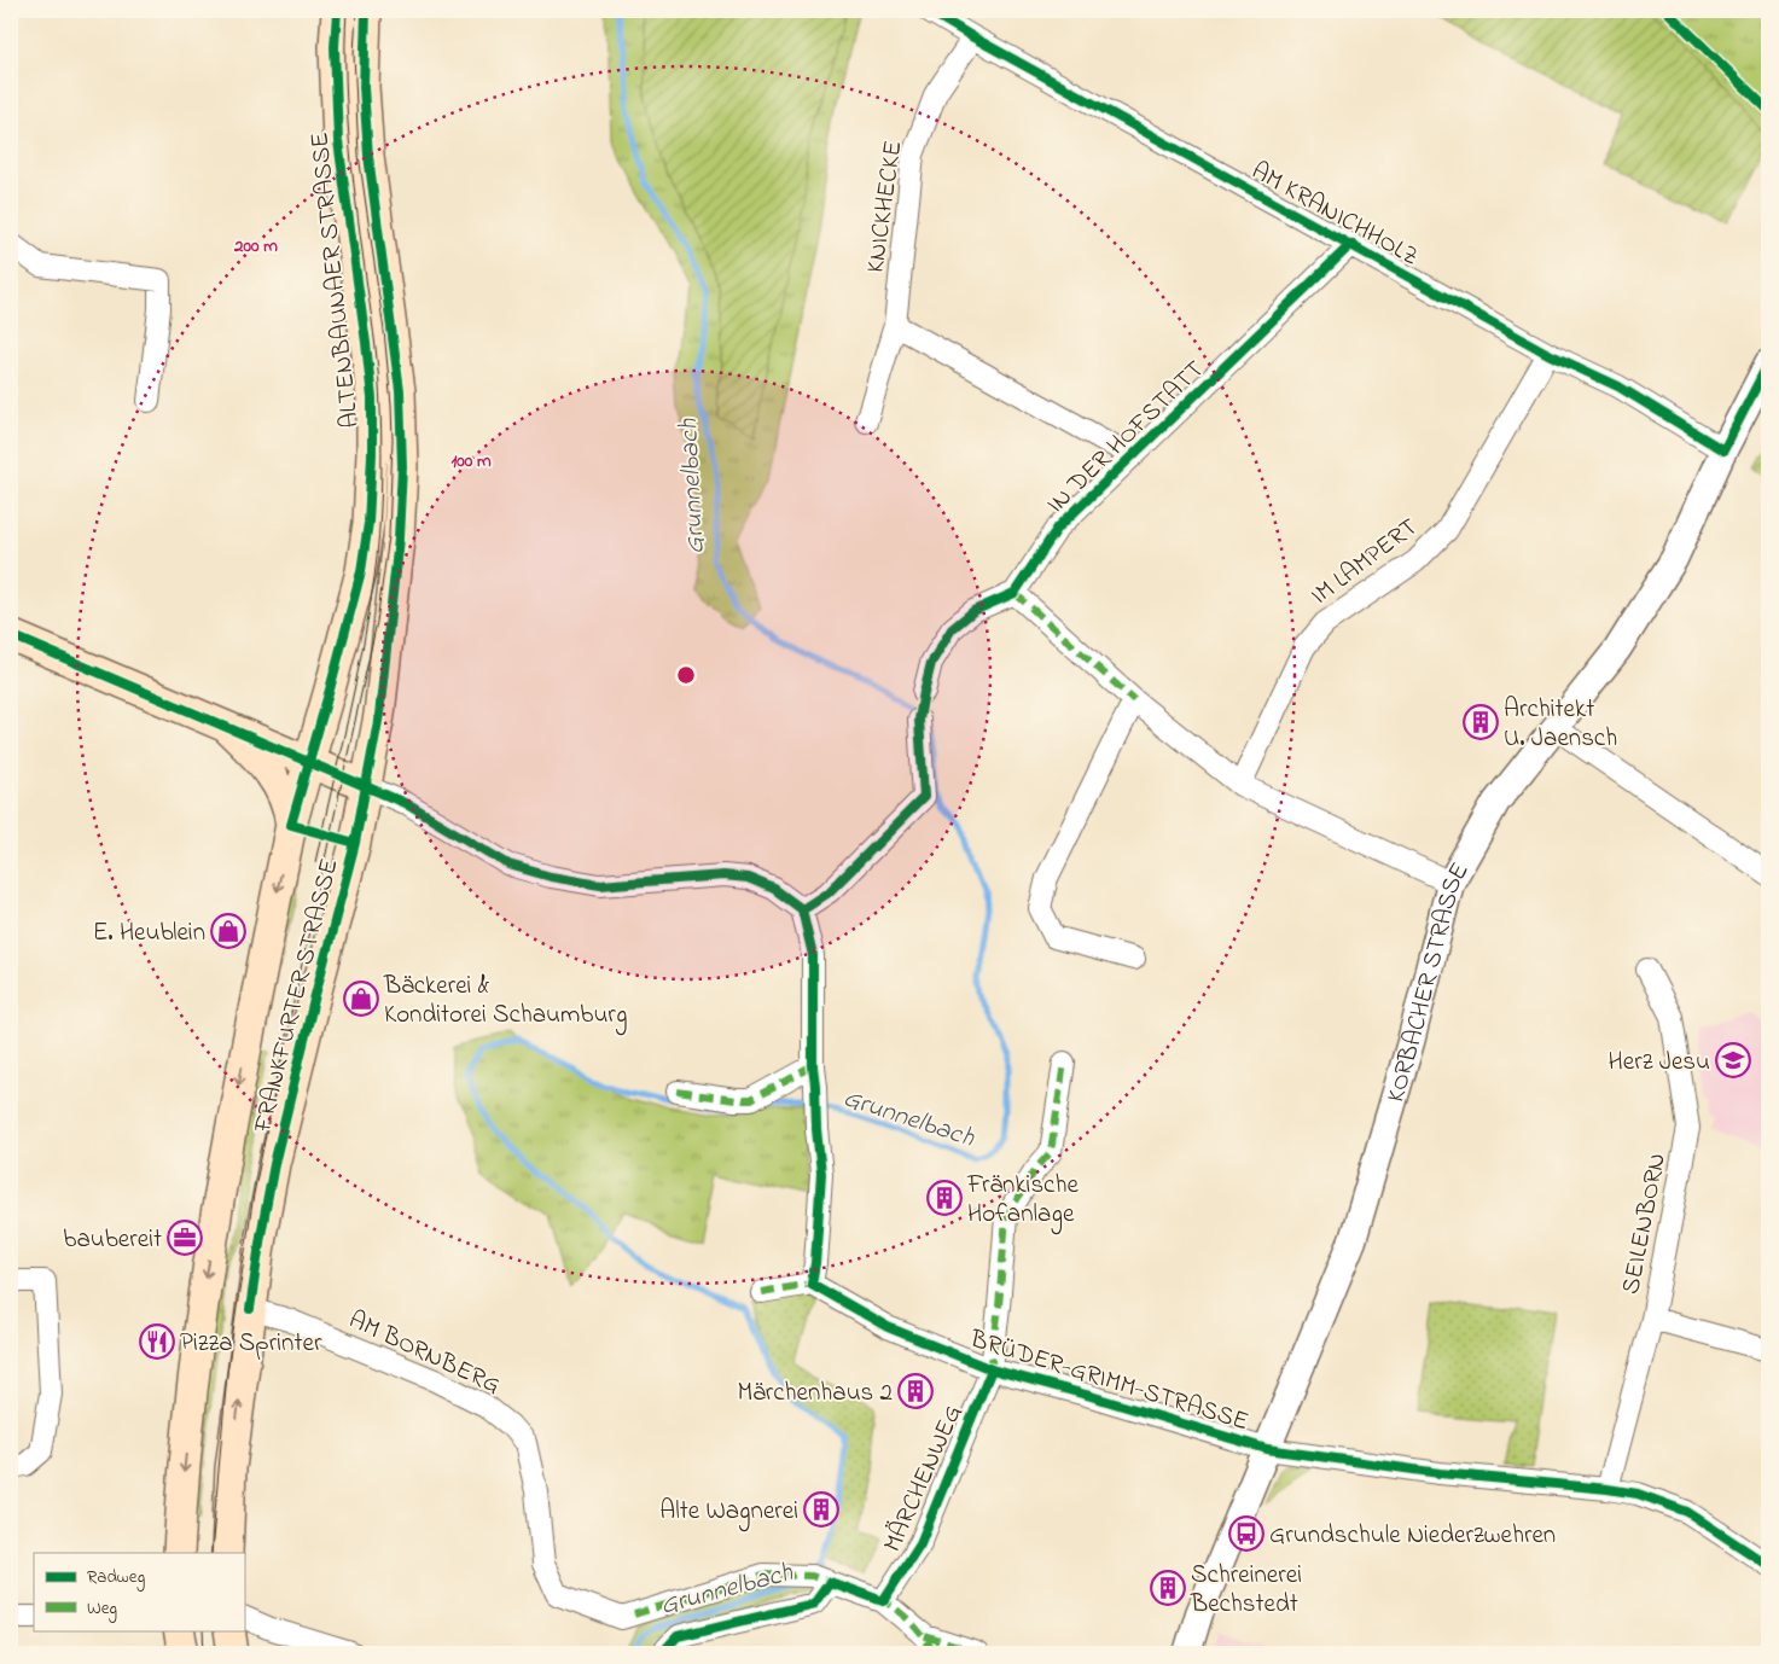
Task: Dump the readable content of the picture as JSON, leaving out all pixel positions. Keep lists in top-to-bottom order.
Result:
{
  "streets": {
    "main road": ["ALTENBAUNAER STRASSE", "FRANKFURTER STRASSE"],
    "street": [
      "KNICKHECKE",
      "AM KRANICHHOLZ",
      "IN DER HOFSTATT",
      "IM LAMPERT",
      "KORBACHER STRASSE",
      "SEILENBORN",
      "AM BORNBERG",
      "BRÜDER-GRIMM-STRASSE",
      "MÄRCHENWEG"
    ]
  },
  "crossings": [
    ["KNICKHECKE", "AM KRANICHHOLZ"],
    ["AM KRANICHHOLZ", "IN DER HOFSTATT"],
    ["AM KRANICHHOLZ", "IM LAMPERT"],
    ["AM KRANICHHOLZ", "KORBACHER STRASSE"],
    ["ALTENBAUNAER STRASSE", "FRANKFURTER STRASSE"],
    ["KORBACHER STRASSE", "BRÜDER-GRIMM-STRASSE"],
    ["FRANKFURTER STRASSE", "AM BORNBERG"],
    ["SEILENBORN", "BRÜDER-GRIMM-STRASSE"],
    ["BRÜDER-GRIMM-STRASSE", "MÄRCHENWEG"]
  ],
  "water": ["Grunnelbach"],
  "places": {
    "building": [
      "Architekt U. Jaensch",
      "Fränkische Hofanlage",
      "Märchenhaus 2",
      "Alte Wagnerei",
      "Schreinerei Bechstedt"
    ],
    "shop": ["E. Heublein", "Bäckerei & Konditorei Schaumburg"],
    "school or university": ["Herz Jesu"],
    "office": ["baubereit"],
    "restaurant": ["Pizza Sprinter"],
    "bus stop": ["Grundschule Niederzwehren"]
  },
  "legend": ["Radweg", "Weg"],
  "rings": ["200 m", "100 m"]
}
